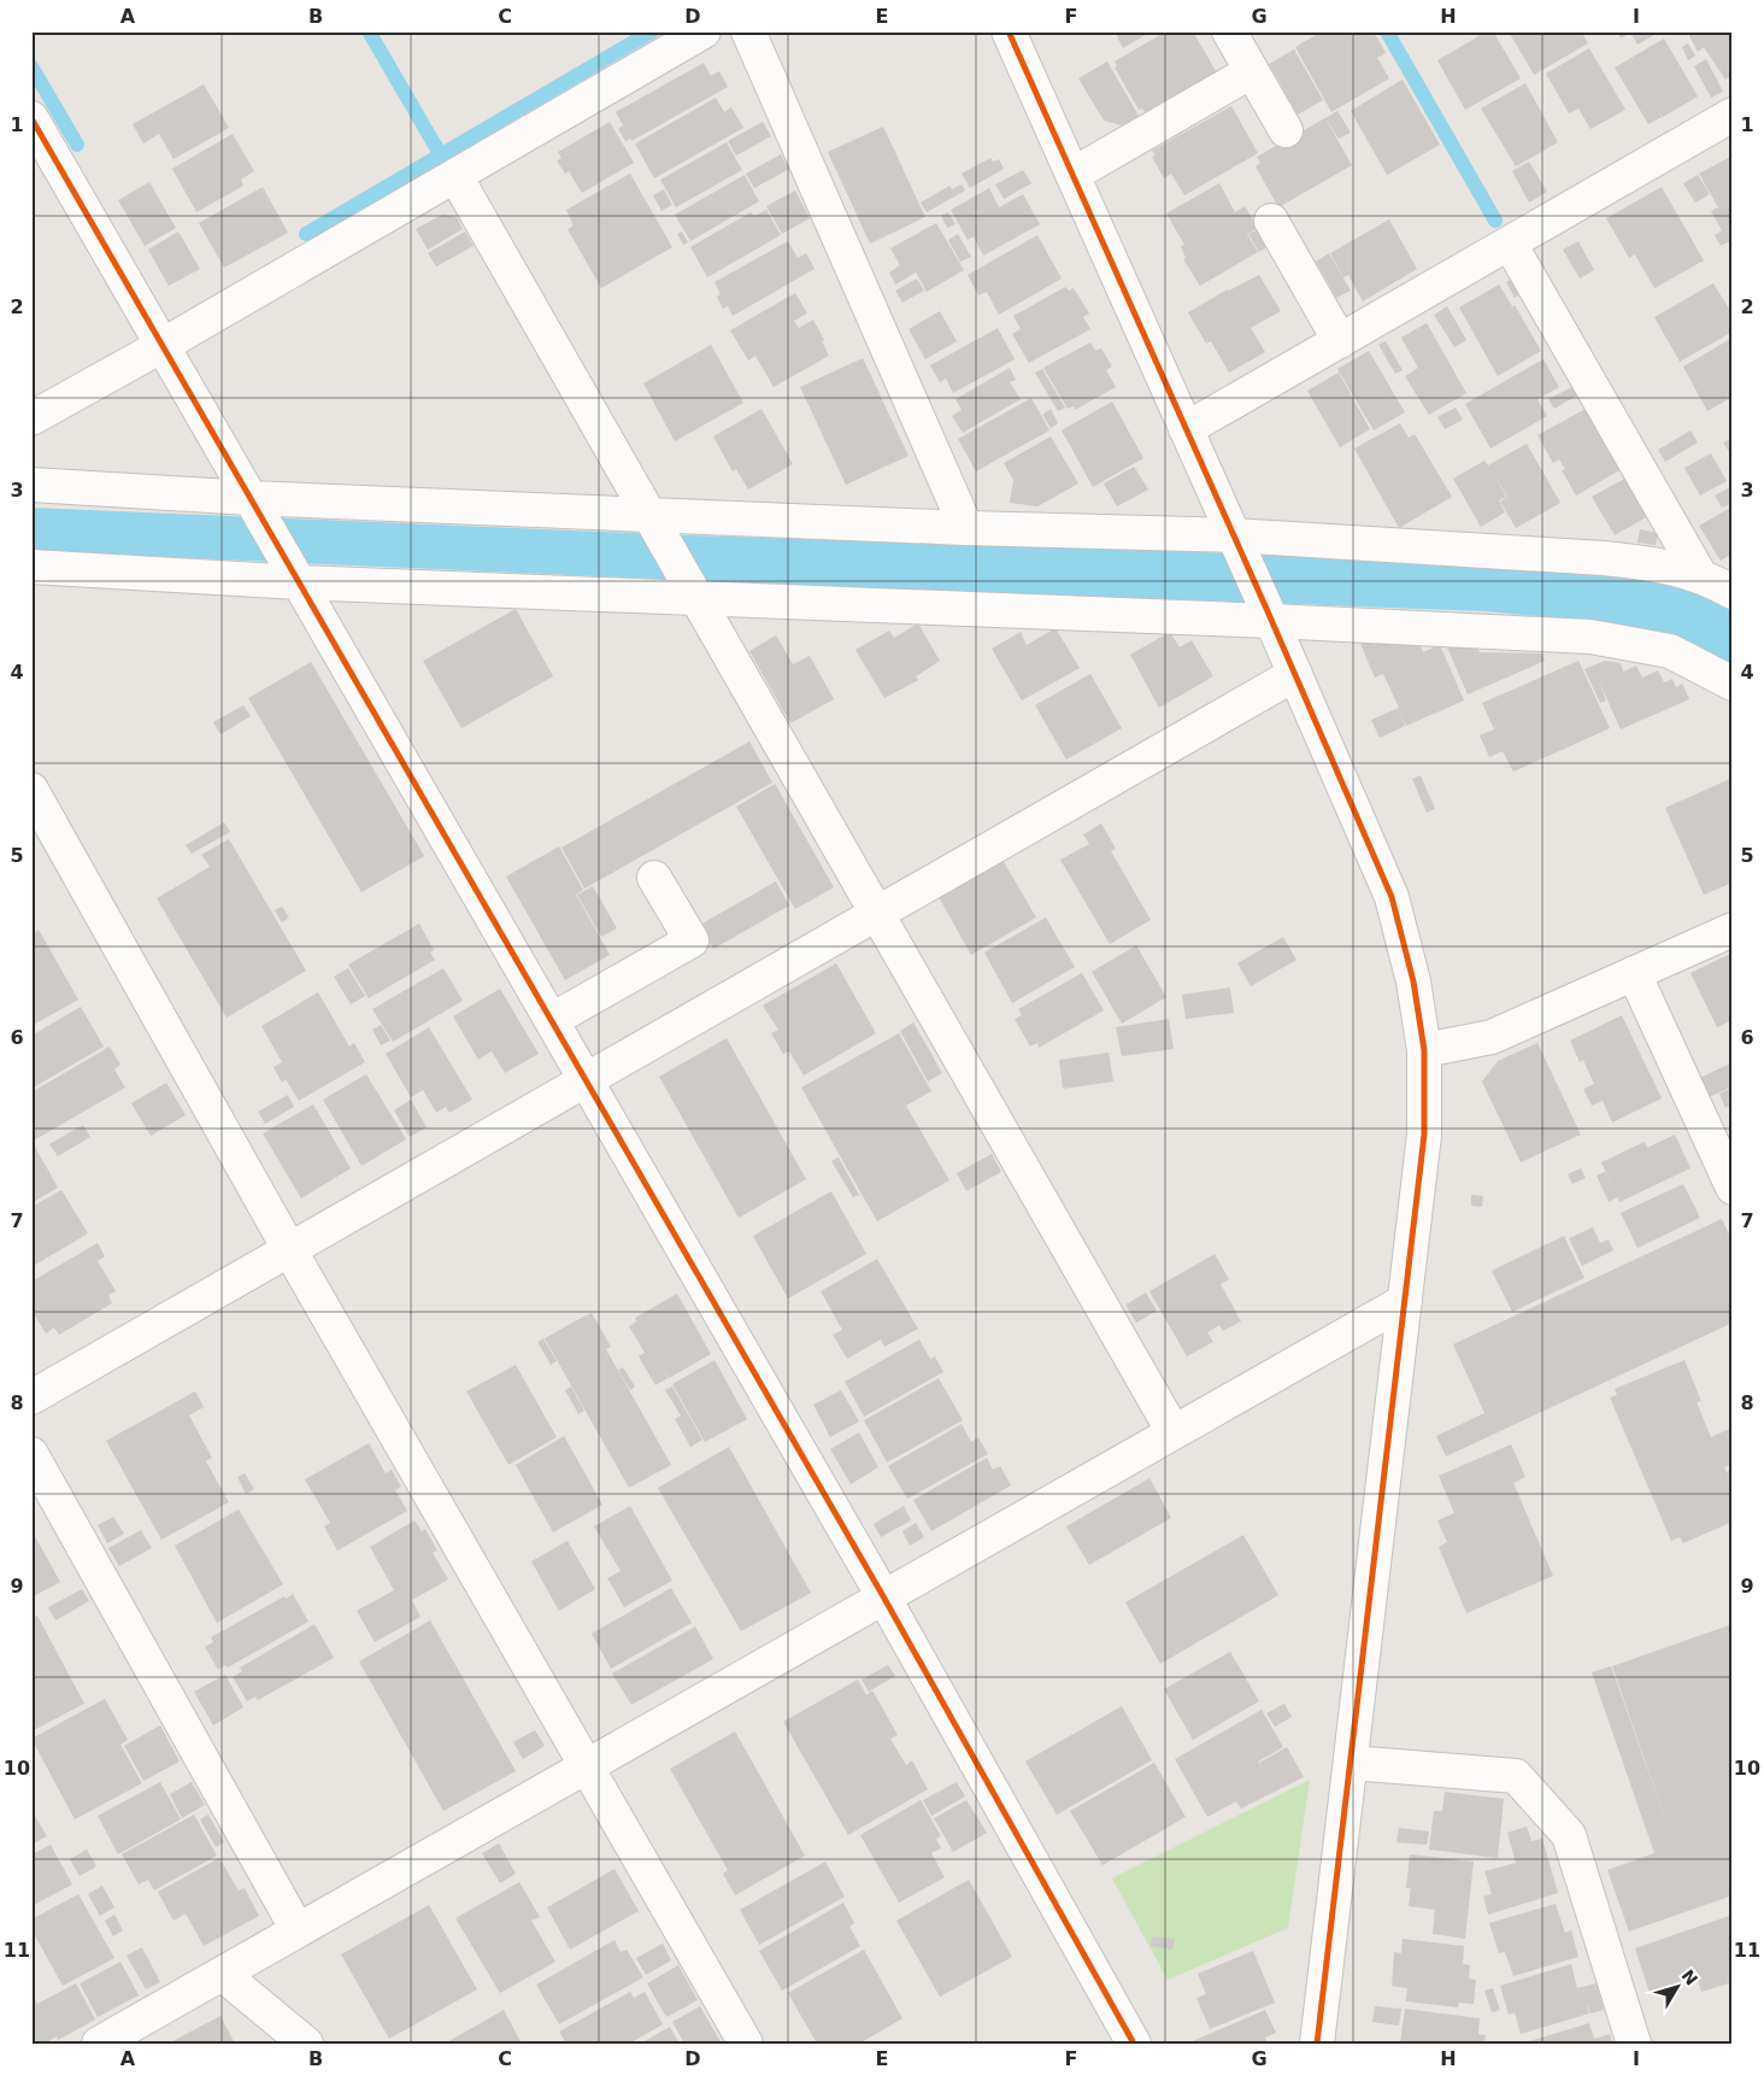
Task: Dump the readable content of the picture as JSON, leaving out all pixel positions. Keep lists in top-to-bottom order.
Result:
{
  "north": "top right",
  "grid": {
    "columns": [
      "A",
      "B",
      "C",
      "D",
      "E",
      "F",
      "G",
      "H",
      "I"
    ],
    "rows": [
      "1",
      "2",
      "3",
      "4",
      "5",
      "6",
      "7",
      "8",
      "9",
      "10",
      "11"
    ]
  }
}
